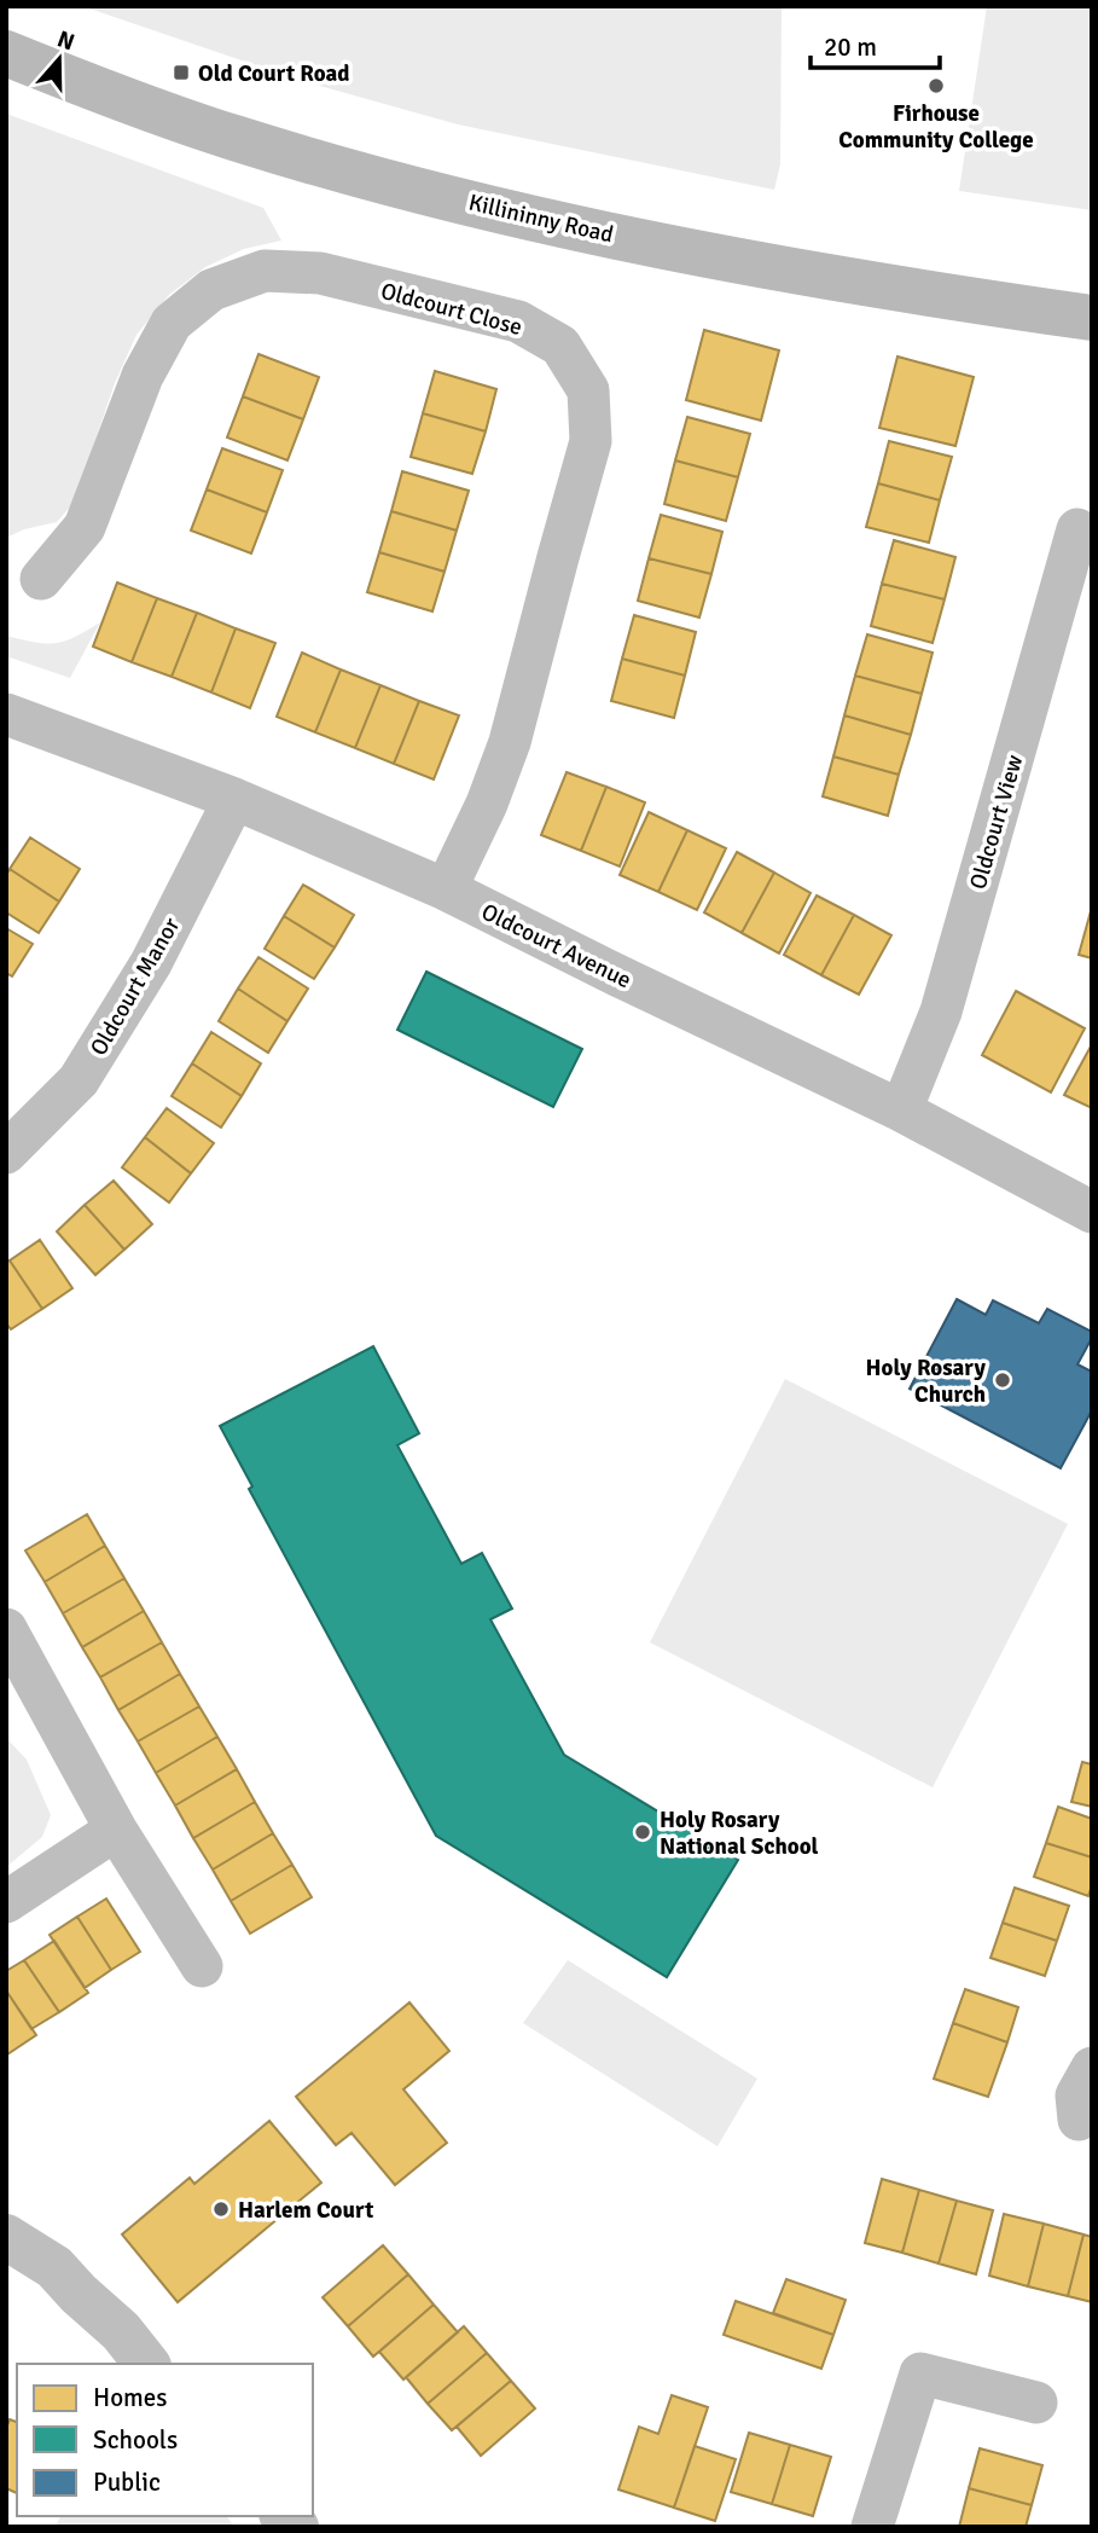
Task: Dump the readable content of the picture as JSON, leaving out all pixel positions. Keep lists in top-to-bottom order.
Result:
{
  "streets": {
    "main road": ["Killininny Road"],
    "street": [
      "Oldcourt Close",
      "Oldcourt View",
      "Oldcourt Avenue",
      "Oldcourt Manor"
    ]
  },
  "crossings": [
    ["Oldcourt Close", "Oldcourt Avenue"],
    ["Oldcourt View", "Oldcourt Avenue"],
    ["Oldcourt Avenue", "Oldcourt Manor"]
  ],
  "places": {
    "transit": ["Old Court Road"],
    "other": [
      "Firhouse Community College",
      "Holy Rosary Church",
      "Holy Rosary National School",
      "Harlem Court"
    ]
  },
  "legend": ["Homes", "Schools", "Public"],
  "scale_bar": "20 m",
  "north": "top"
}
